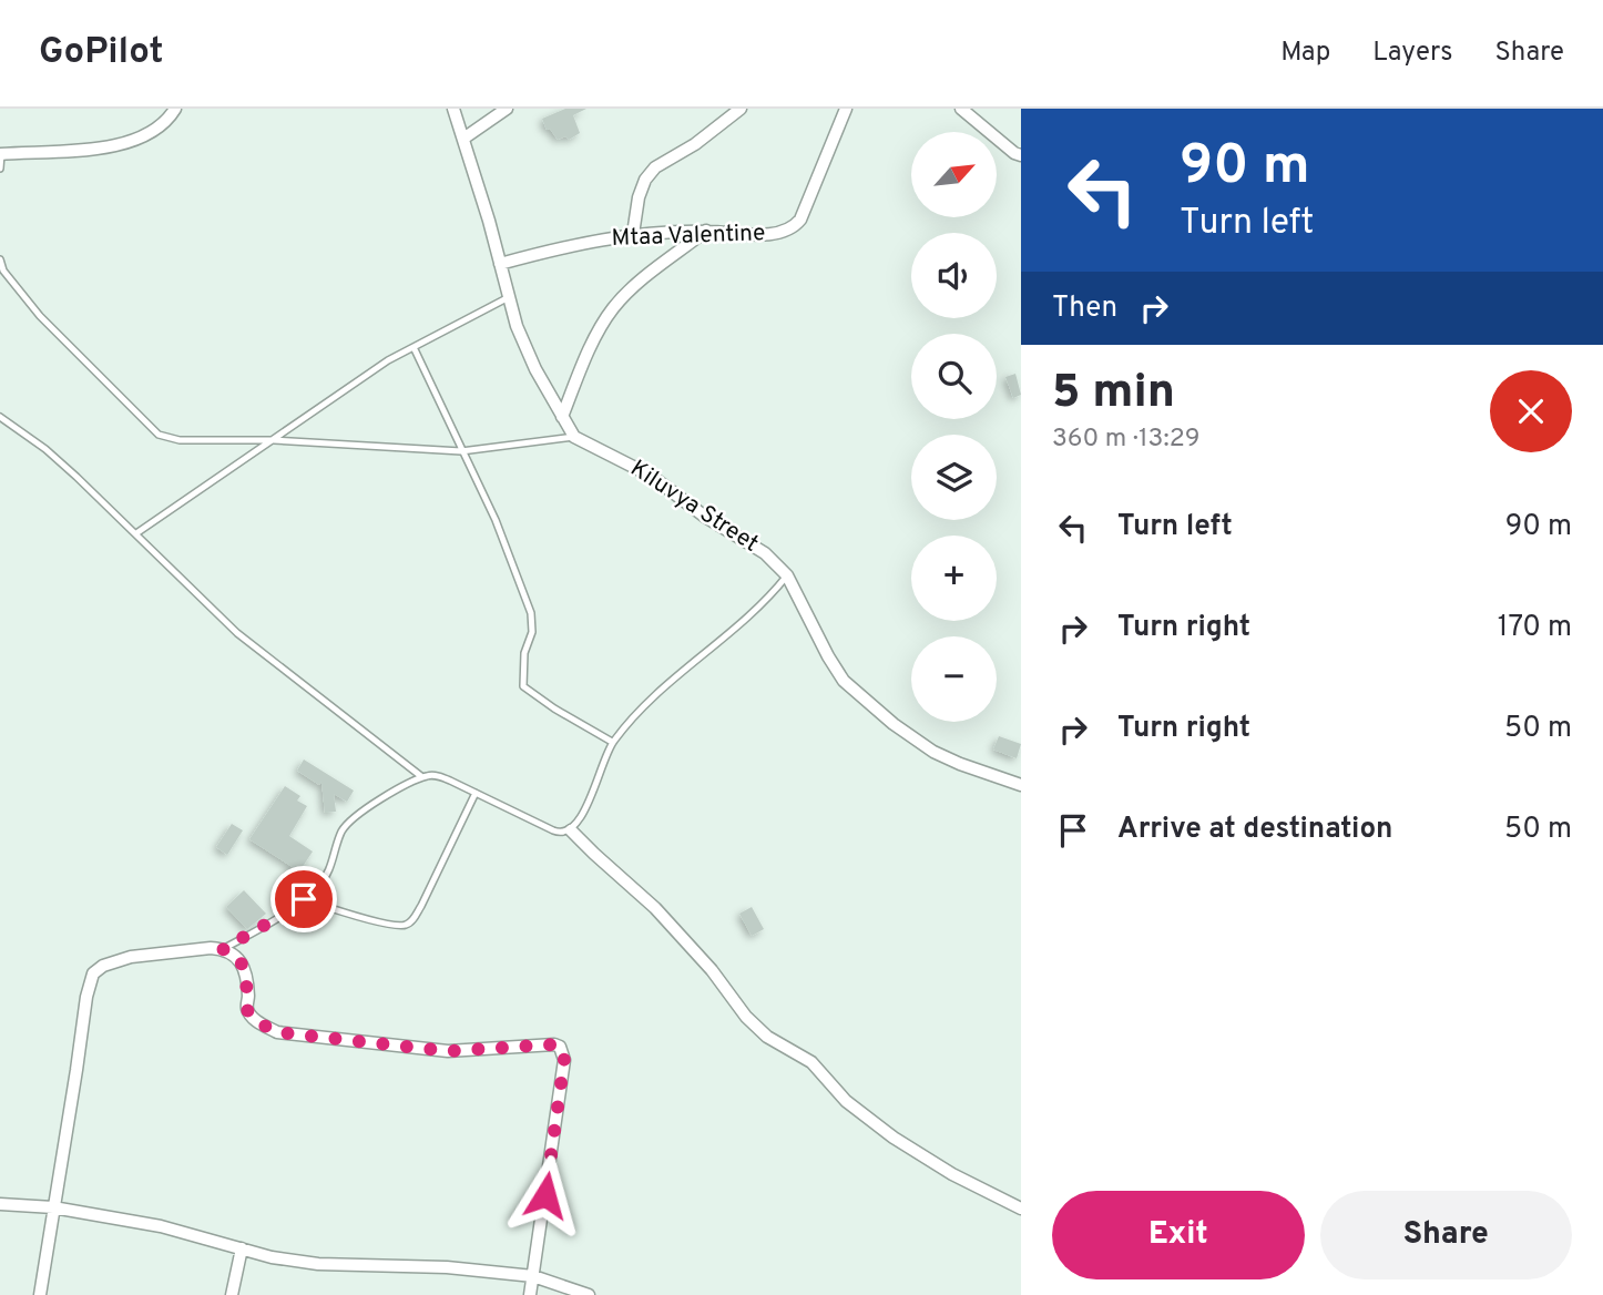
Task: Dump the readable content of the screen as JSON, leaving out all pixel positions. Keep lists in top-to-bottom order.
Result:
{
  "streets": {
    "street": ["Mtaa Valentine", "Kiluvya Street"]
  },
  "north": "top right",
  "page": {
    "header": "GoPilot",
    "nav": ["Map", "Layers", "Share"],
    "turn": ["90 m", "Turn left"],
    "map_buttons": ["+", "−"],
    "then": "Then",
    "heading": ["5 min", "360 m · 13:29"],
    "list": [
      {
        "name": "Turn left",
        "value": "90 m"
      },
      {
        "name": "Turn right",
        "value": "170 m"
      },
      {
        "name": "Turn right",
        "value": "50 m"
      },
      {
        "name": "Arrive at destination",
        "value": "50 m"
      }
    ],
    "buttons": ["Exit", "Share"]
  }
}
